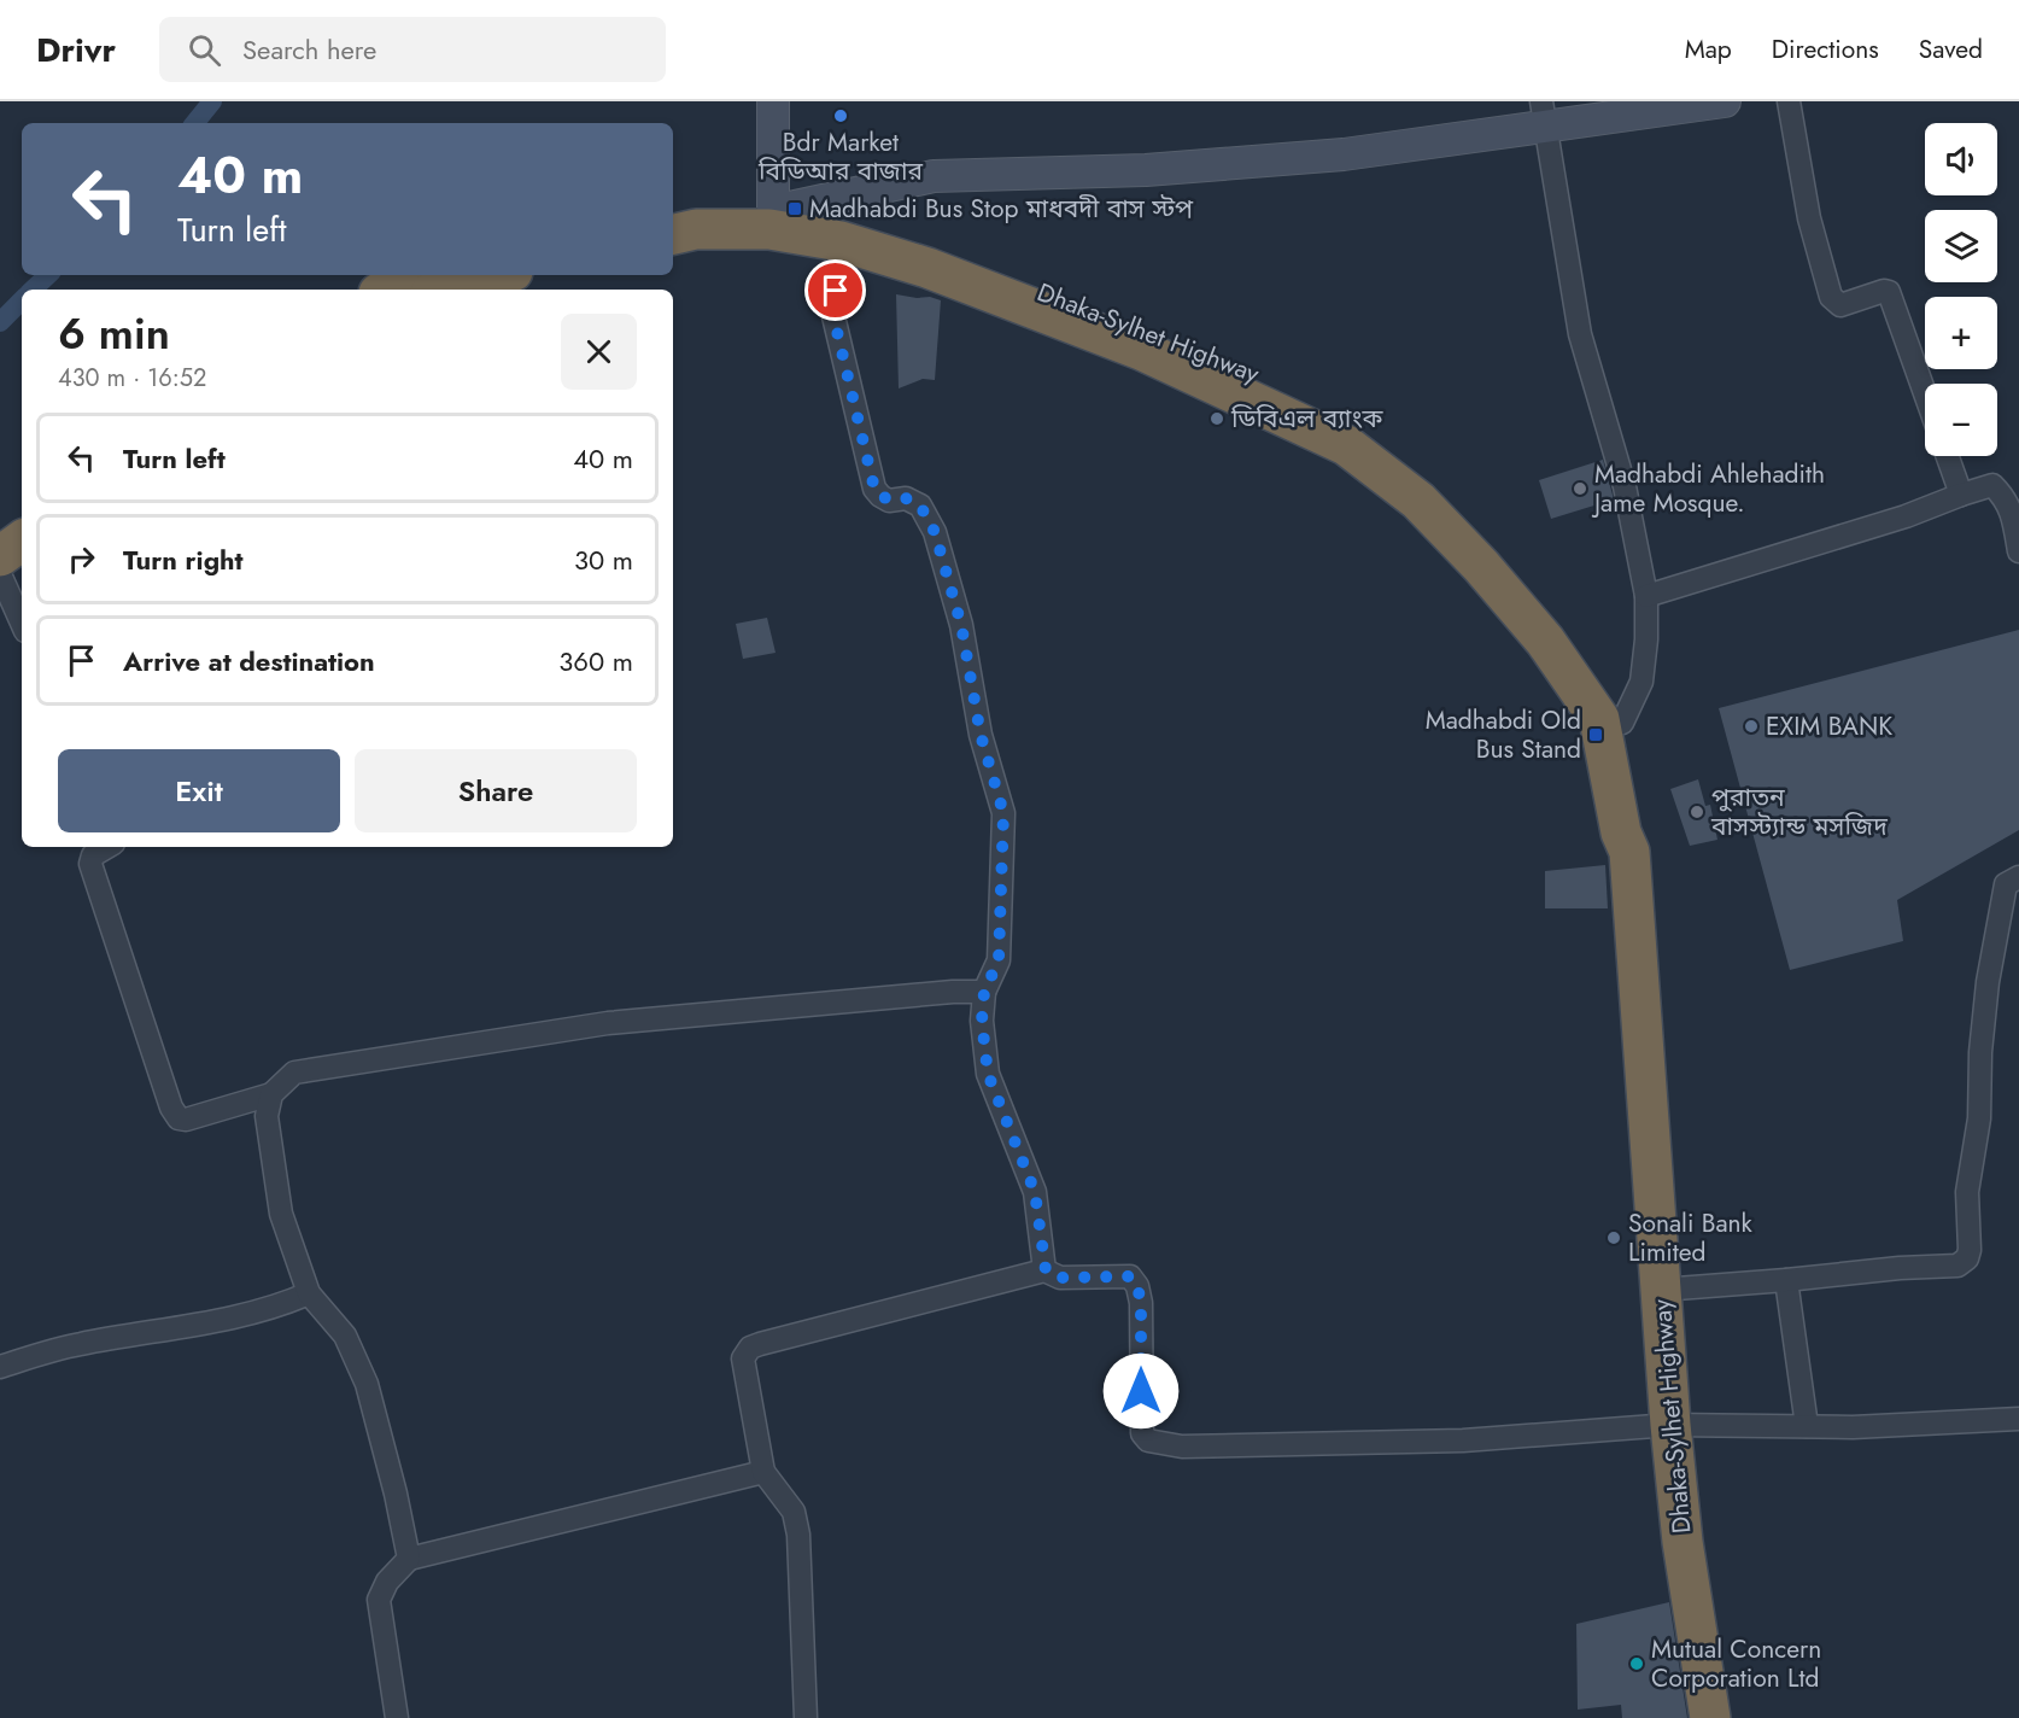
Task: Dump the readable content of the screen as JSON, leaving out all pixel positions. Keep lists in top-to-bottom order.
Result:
{
  "streets": {
    "highway": ["Dhaka-Sylhet Highway"]
  },
  "places": {
    "other": [
      "Bdr Market বিডিআর বাজার",
      "ডিবিএল ব্যাংক",
      "Madhabdi Ahlehadith Jame Mosque.",
      "EXIM BANK",
      "পুরাতন বাসস্ট্যান্ড মসজিদ",
      "Sonali Bank Limited",
      "Mutual Concern Corporation Ltd"
    ],
    "transit": ["Madhabdi Bus Stop মাধবদী বাস স্টপ", "Madhabdi Old Bus Stand"]
  },
  "page": {
    "header": "Drivr",
    "search": "Search here",
    "nav": ["Map", "Directions", "Saved"],
    "map_buttons": ["+", "−"],
    "turn": ["40 m", "Turn left"],
    "heading": ["6 min", "430 m · 16:52"],
    "list": [
      {
        "name": "Turn left",
        "value": "40 m"
      },
      {
        "name": "Turn right",
        "value": "30 m"
      },
      {
        "name": "Arrive at destination",
        "value": "360 m"
      }
    ],
    "buttons": ["Exit", "Share"]
  }
}
